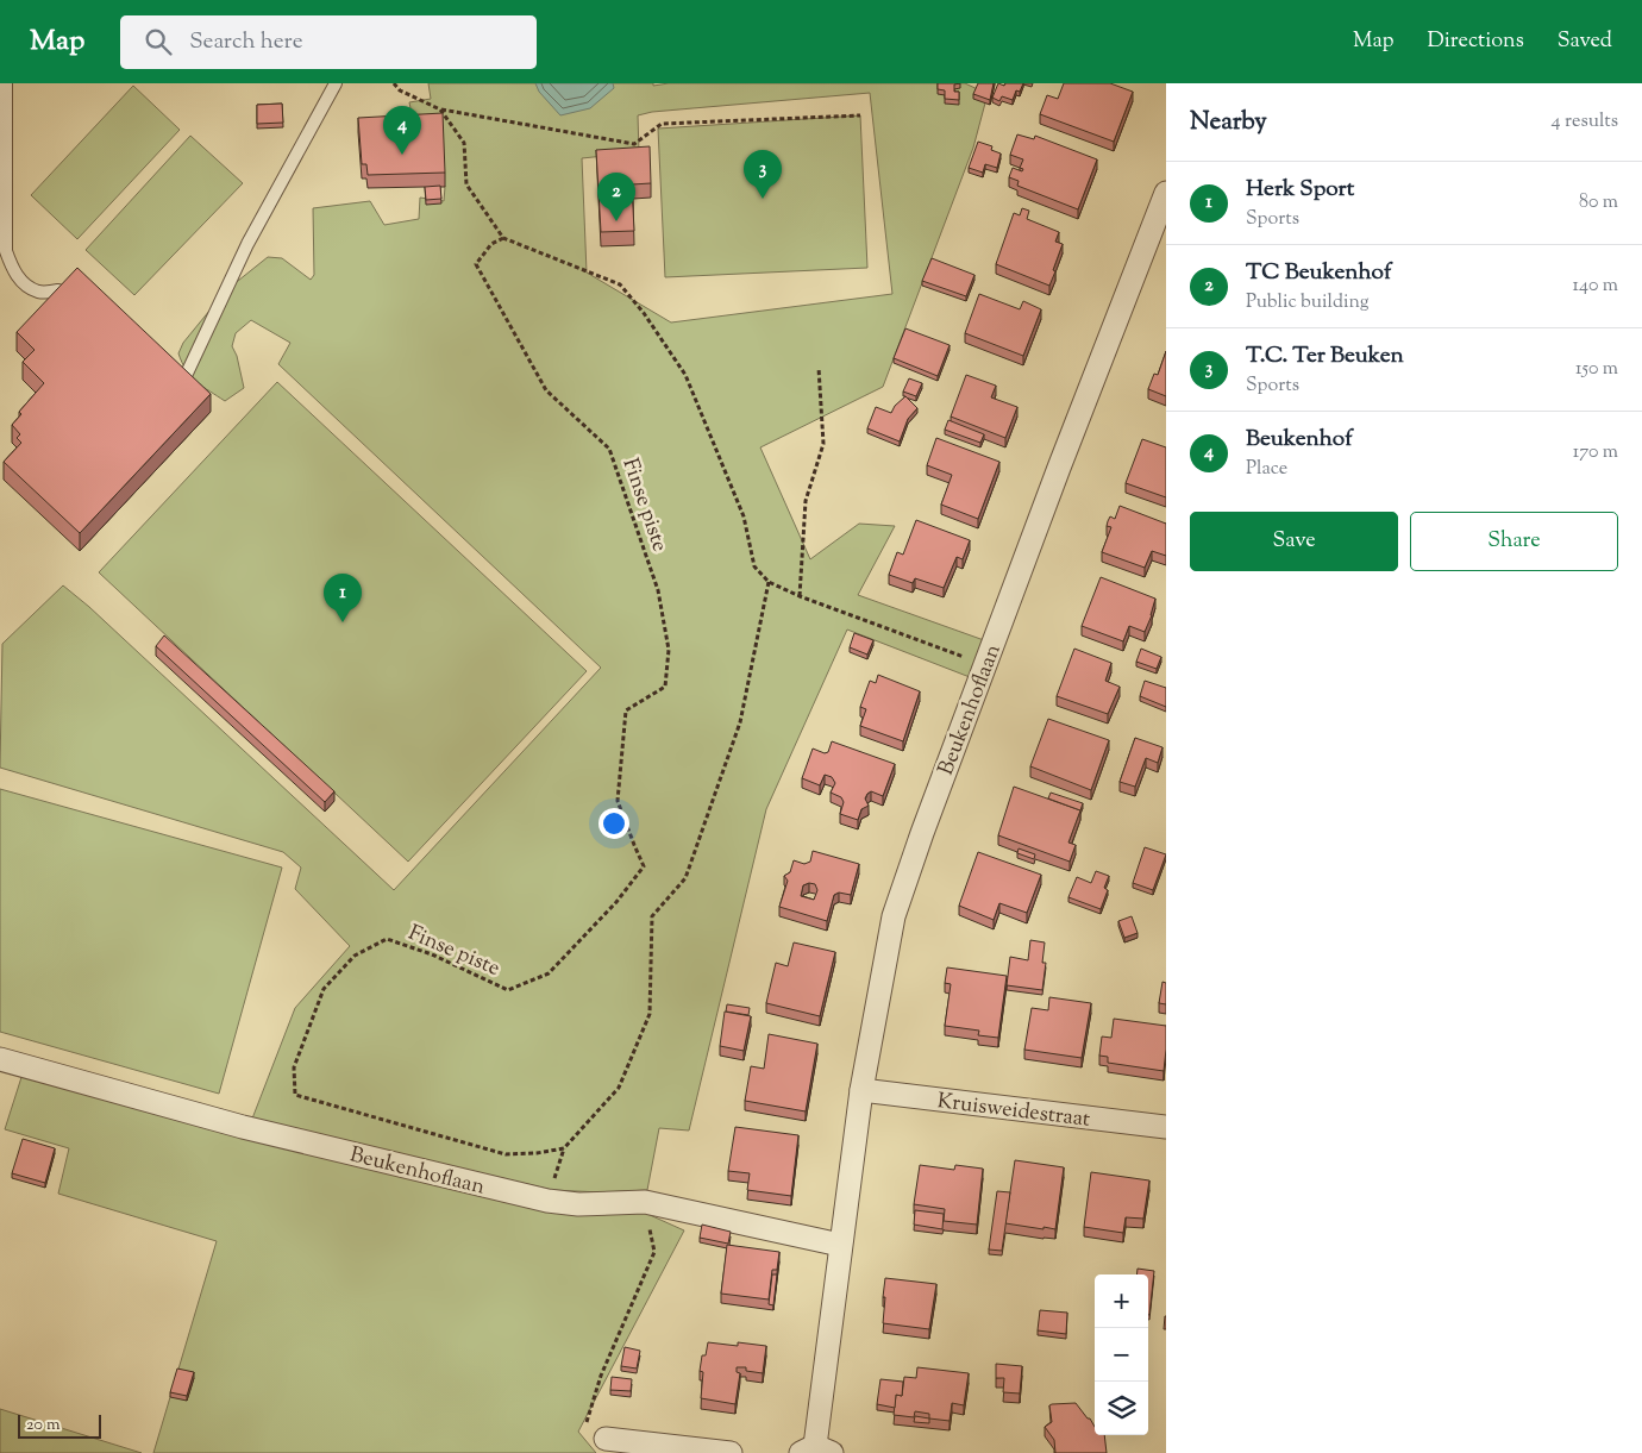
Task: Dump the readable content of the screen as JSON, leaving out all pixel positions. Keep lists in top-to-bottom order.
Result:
{
  "streets": {
    "street": ["Beukenhoflaan", "Kruisweidestraat"],
    "path": ["Finse piste"]
  },
  "crossings": [
    ["Beukenhoflaan", "Kruisweidestraat"]
  ],
  "scale_bar": "20 m",
  "page": {
    "header": "Map",
    "search": "Search here",
    "nav": ["Map", "Directions", "Saved"],
    "heading": ["Nearby", "4 results"],
    "pins": [
      "4",
      "3",
      "2",
      "1"
    ],
    "list": [
      {
        "mark": "1",
        "name": "Herk Sport",
        "note": "Sports",
        "value": "80 m"
      },
      {
        "mark": "2",
        "name": "TC Beukenhof",
        "note": "Public building",
        "value": "140 m"
      },
      {
        "mark": "3",
        "name": "T.C. Ter Beuken",
        "note": "Sports",
        "value": "150 m"
      },
      {
        "mark": "4",
        "name": "Beukenhof",
        "note": "Place",
        "value": "170 m"
      }
    ],
    "buttons": ["Save", "Share"],
    "map_buttons": ["+", "−"],
    "scale": "20 m"
  }
}
